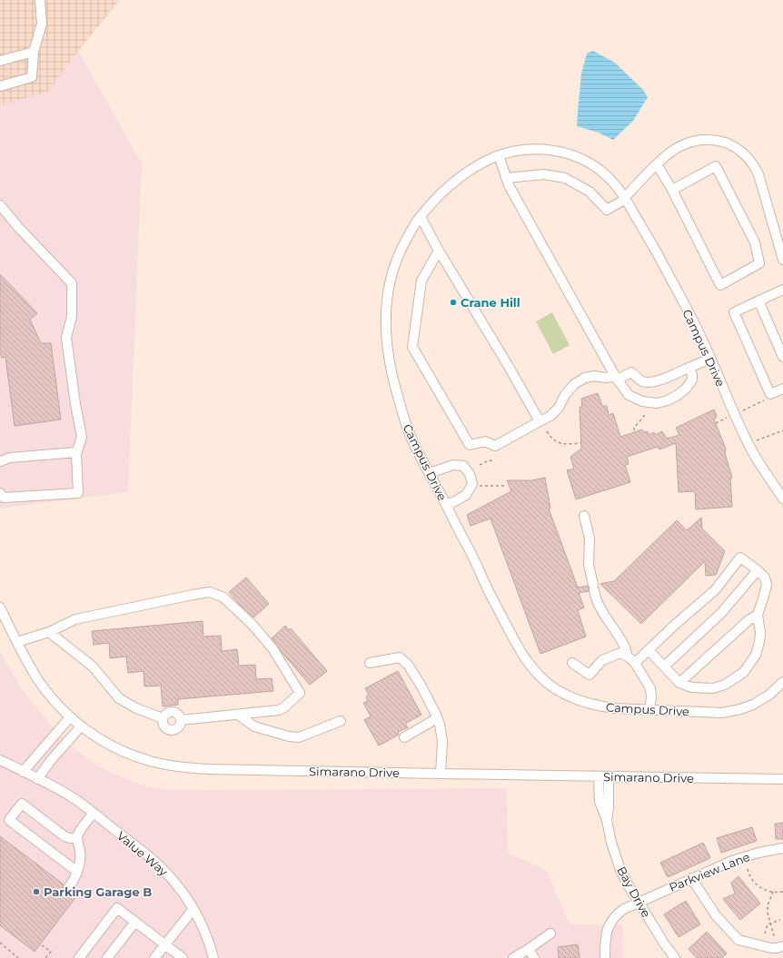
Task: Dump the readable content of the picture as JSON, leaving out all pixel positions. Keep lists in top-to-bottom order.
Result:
{
  "streets": {
    "street": [
      "Campus Drive",
      "Simarano Drive",
      "Value Way",
      "Parkview Lane",
      "Bay Drive"
    ]
  },
  "crossings": [
    ["Simarano Drive", "Bay Drive"],
    ["Parkview Lane", "Bay Drive"]
  ],
  "places": ["Crane Hill", "Parking Garage B"]
}
